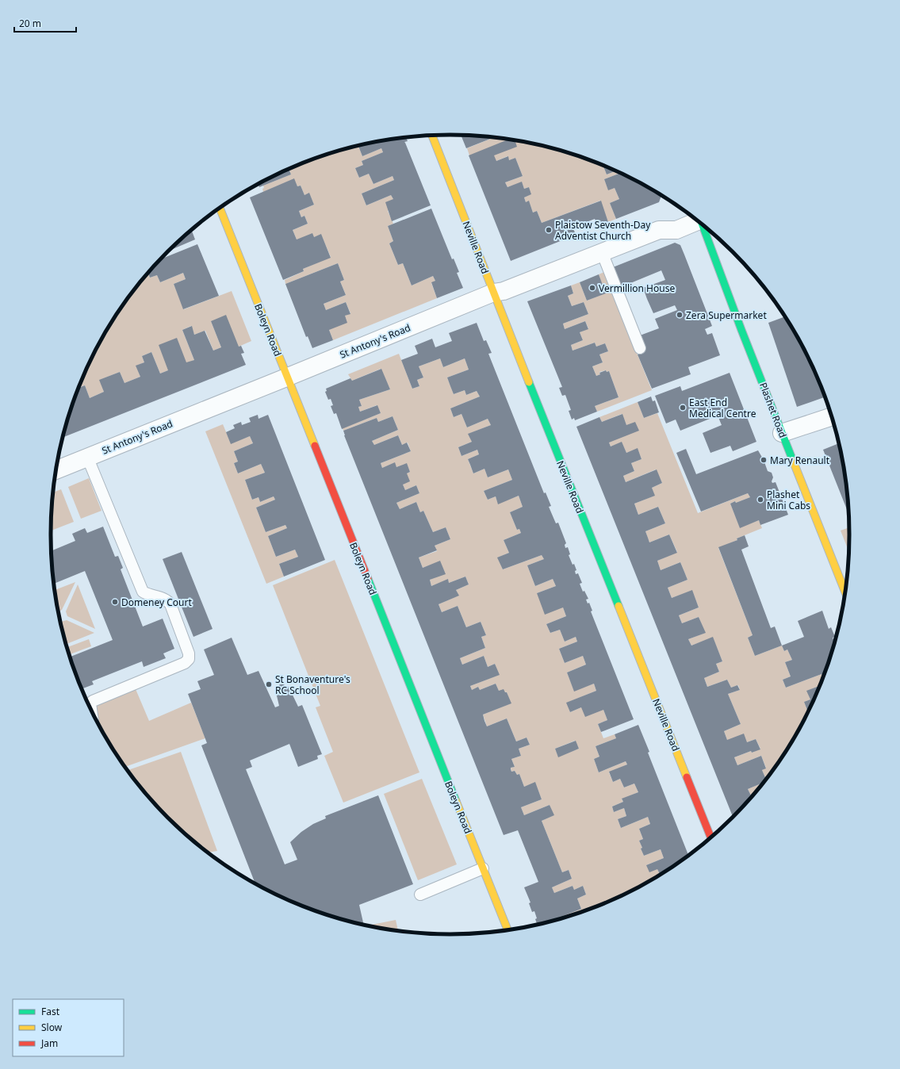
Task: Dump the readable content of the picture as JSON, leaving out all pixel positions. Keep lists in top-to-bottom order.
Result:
{
  "streets": {
    "street": [
      "Neville Road",
      "Boleyn Road",
      "St Antony's Road",
      "Plashet Road"
    ]
  },
  "crossings": [
    ["Neville Road", "St Antony's Road"],
    ["Boleyn Road", "St Antony's Road"]
  ],
  "places": [
    "Plaistow Seventh-Day Adventist Church",
    "Vermillion House",
    "Zera Supermarket",
    "East End Medical Centre",
    "Mary Renault",
    "Plashet Mini Cabs",
    "Domeney Court",
    "St Bonaventure's RC School"
  ],
  "legend": ["Fast", "Slow", "Jam"],
  "scale_bar": "20 m"
}
